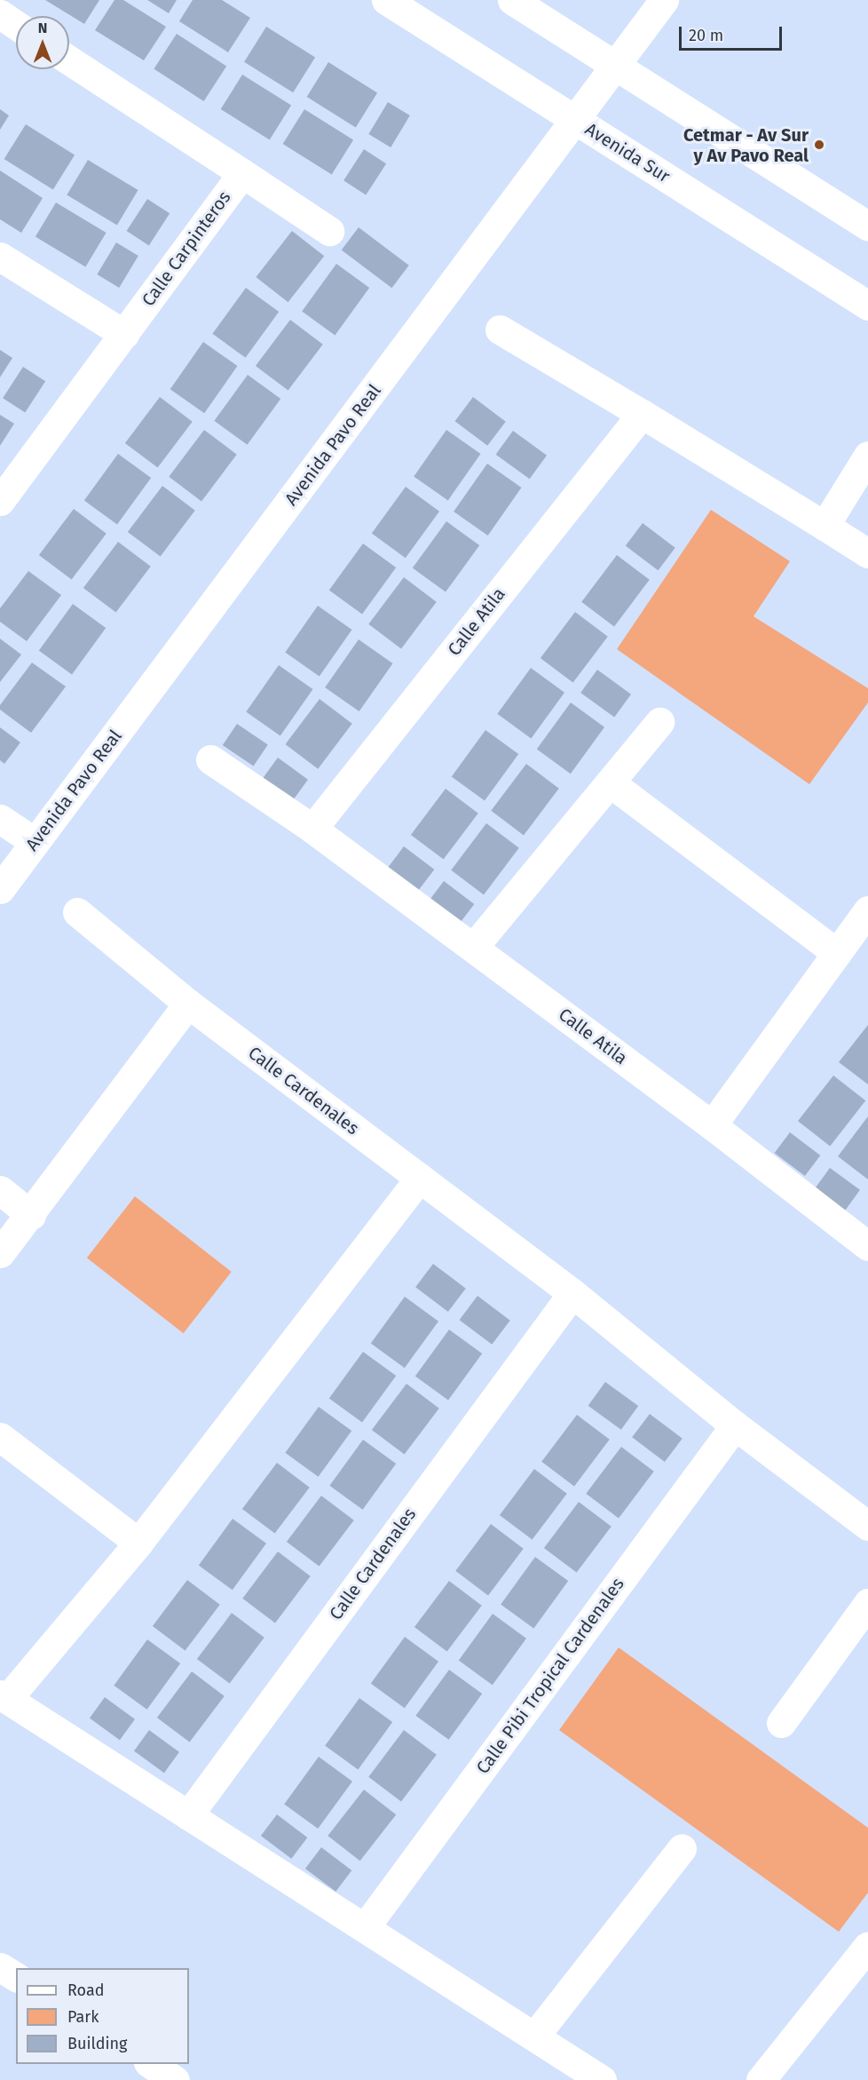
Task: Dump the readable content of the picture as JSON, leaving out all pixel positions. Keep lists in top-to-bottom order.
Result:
{
  "streets": {
    "street": [
      "Avenida Sur",
      "Calle Carpinteros",
      "Avenida Pavo Real",
      "Calle Atila",
      "Calle Cardenales",
      "Calle Pibi Tropical Cardenales"
    ]
  },
  "crossings": [
    ["Avenida Sur", "Avenida Pavo Real"]
  ],
  "places": ["Cetmar - Av Sur y Av Pavo Real"],
  "legend": ["Road", "Park", "Building"],
  "scale_bar": "20 m",
  "north": "top"
}
